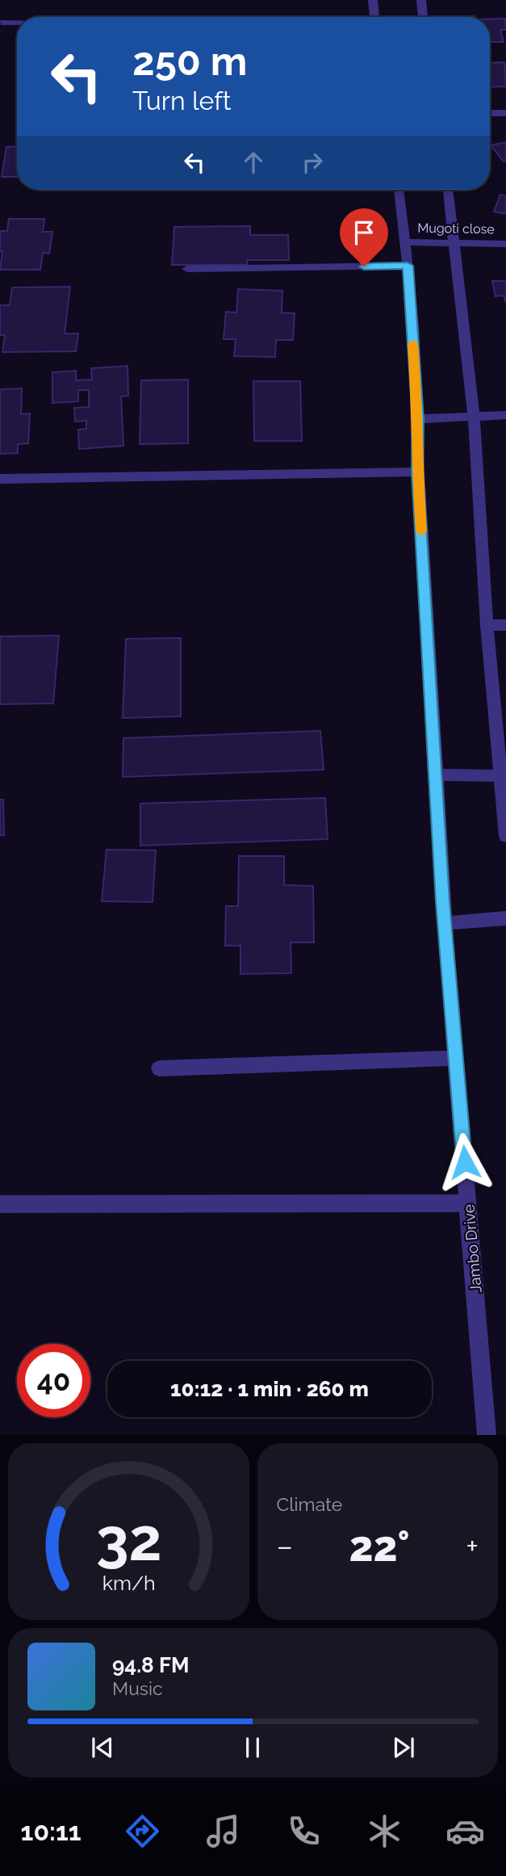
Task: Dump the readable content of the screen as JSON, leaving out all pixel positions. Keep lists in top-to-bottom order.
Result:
{
  "streets": {
    "street": ["Mugoti close", "Jambo Drive"]
  },
  "crossings": [
    ["Mugoti close", "Jambo Drive"]
  ],
  "page": {
    "turn": ["250 m", "Turn left"],
    "limit": "40",
    "trip": "10:12 · 1 min · 260 m",
    "tile": "Climate",
    "heat": ["−", "22°", "+"],
    "song": ["94.8 FM", "Music"],
    "tabs": "10:11",
    "gauge": ["32", "km/h"]
  }
}
